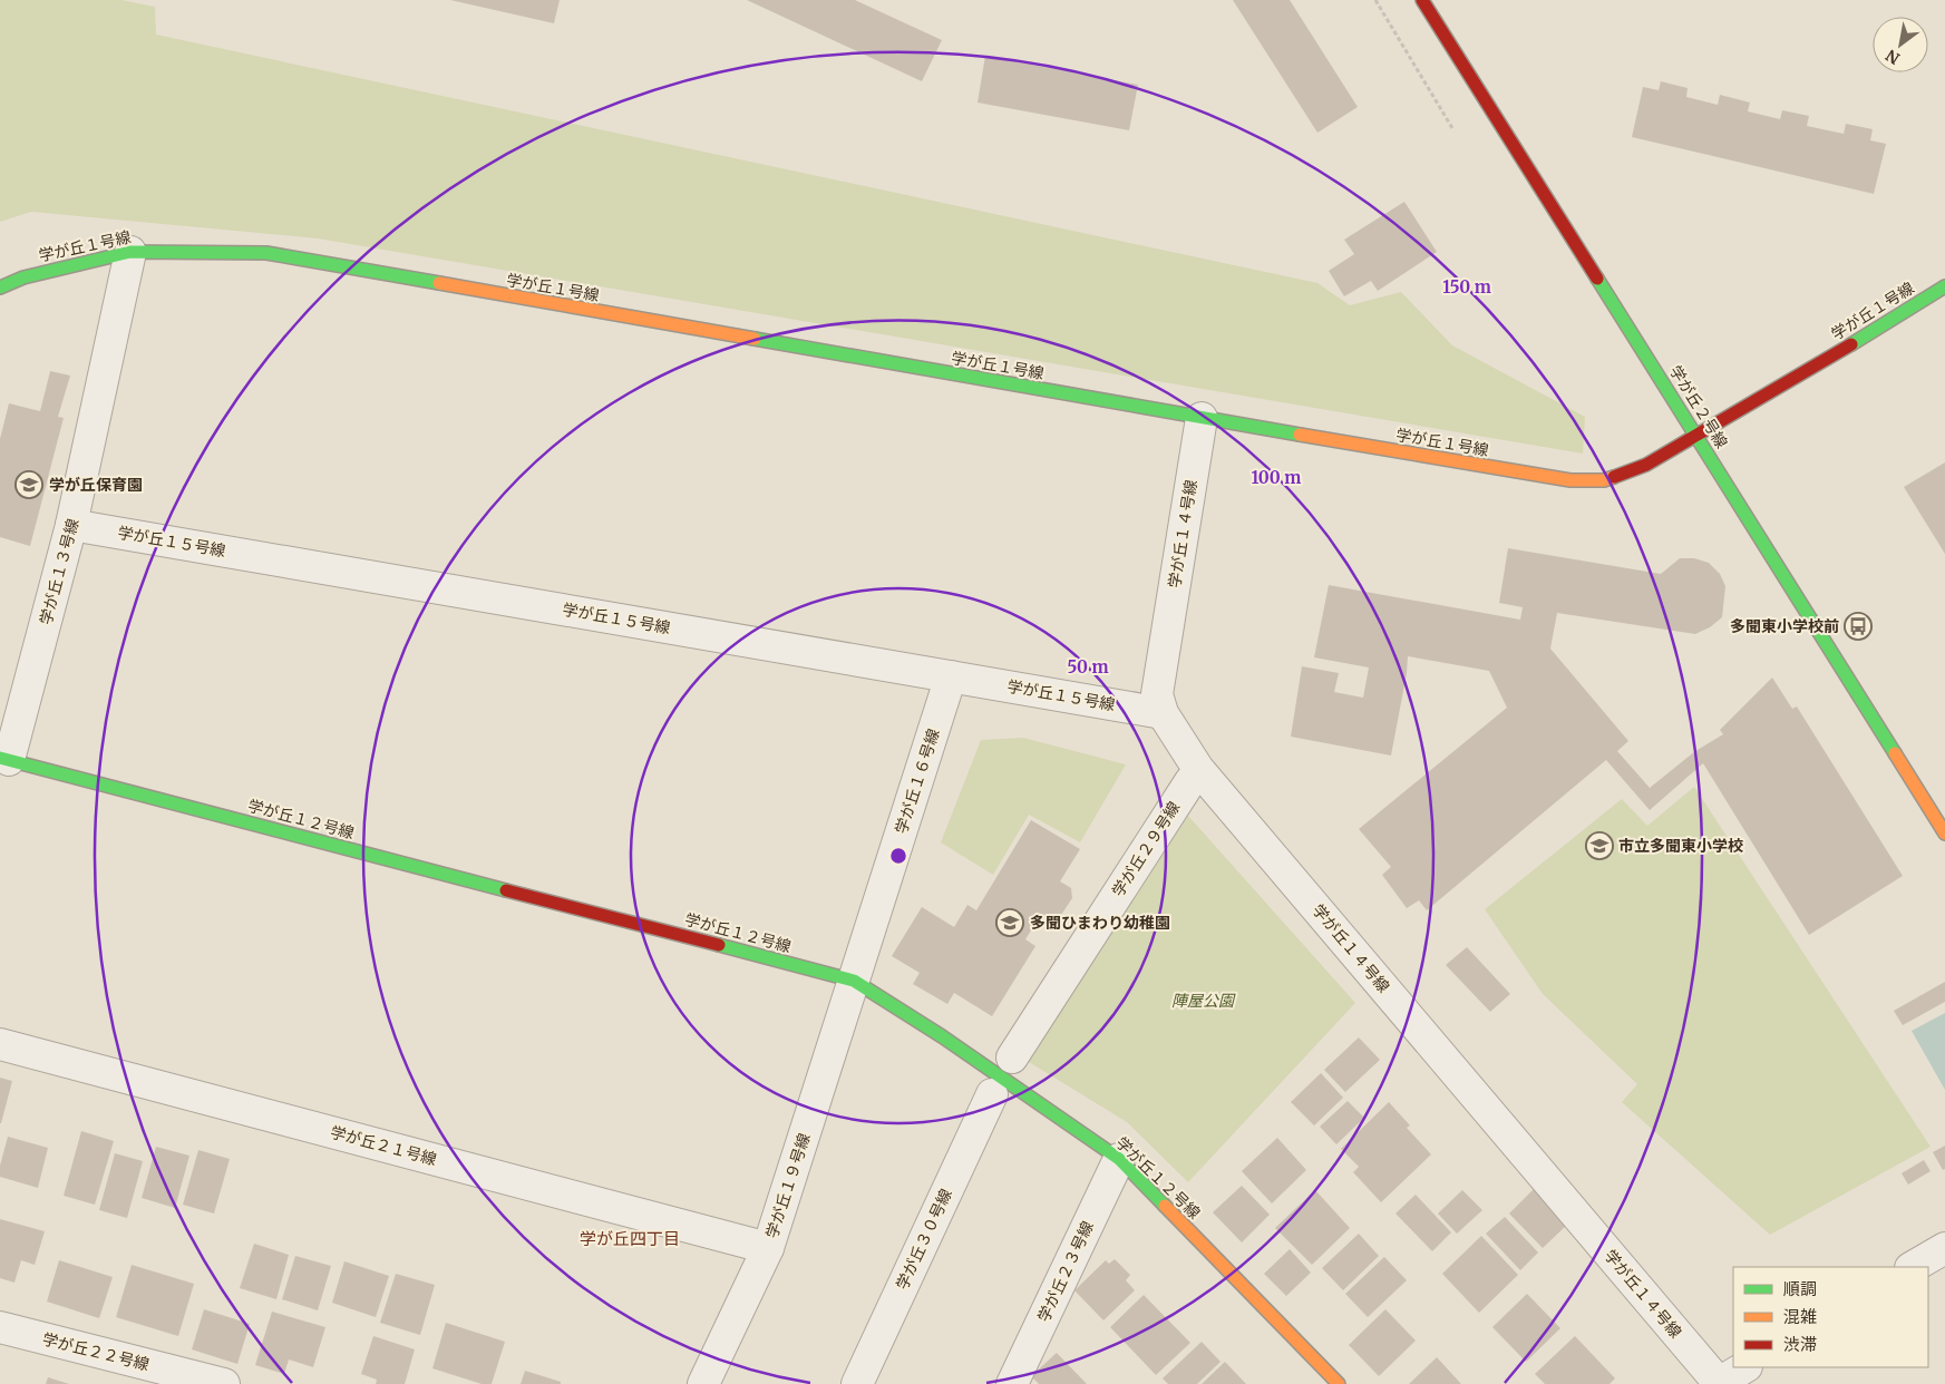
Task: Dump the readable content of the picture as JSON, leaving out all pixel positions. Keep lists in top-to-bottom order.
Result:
{
  "streets": {
    "street": [
      "学が丘１号線",
      "学が丘２号線",
      "学が丘１４号線",
      "学が丘１５号線",
      "学が丘１３号線",
      "学が丘１６号線",
      "学が丘１２号線",
      "学が丘２９号線",
      "学が丘２１号線",
      "学が丘１９号線",
      "学が丘３０号線",
      "学が丘２３号線",
      "学が丘２２号線"
    ]
  },
  "crossings": [
    ["学が丘１号線", "学が丘２号線"],
    ["学が丘１号線", "学が丘１４号線"],
    ["学が丘１号線", "学が丘１３号線"],
    ["学が丘１４号線", "学が丘１５号線"],
    ["学が丘１５号線", "学が丘１３号線"],
    ["学が丘１５号線", "学が丘１６号線"],
    ["学が丘１３号線", "学が丘１２号線"],
    ["学が丘１６号線", "学が丘１２号線"],
    ["学が丘１６号線", "学が丘１９号線"],
    ["学が丘１２号線", "学が丘１９号線"],
    ["学が丘１２号線", "学が丘２３号線"],
    ["学が丘２１号線", "学が丘１９号線"]
  ],
  "districts": ["学が丘四丁目"],
  "parks": ["陣屋公園"],
  "places": {
    "school or university": ["学が丘保育園", "市立多聞東小学校", "多聞ひまわり幼稚園"],
    "bus stop": ["多聞東小学校前"]
  },
  "legend": ["順調", "混雑", "渋滞"],
  "north": "bottom left",
  "rings": ["150 m", "100 m", "50 m"]
}
